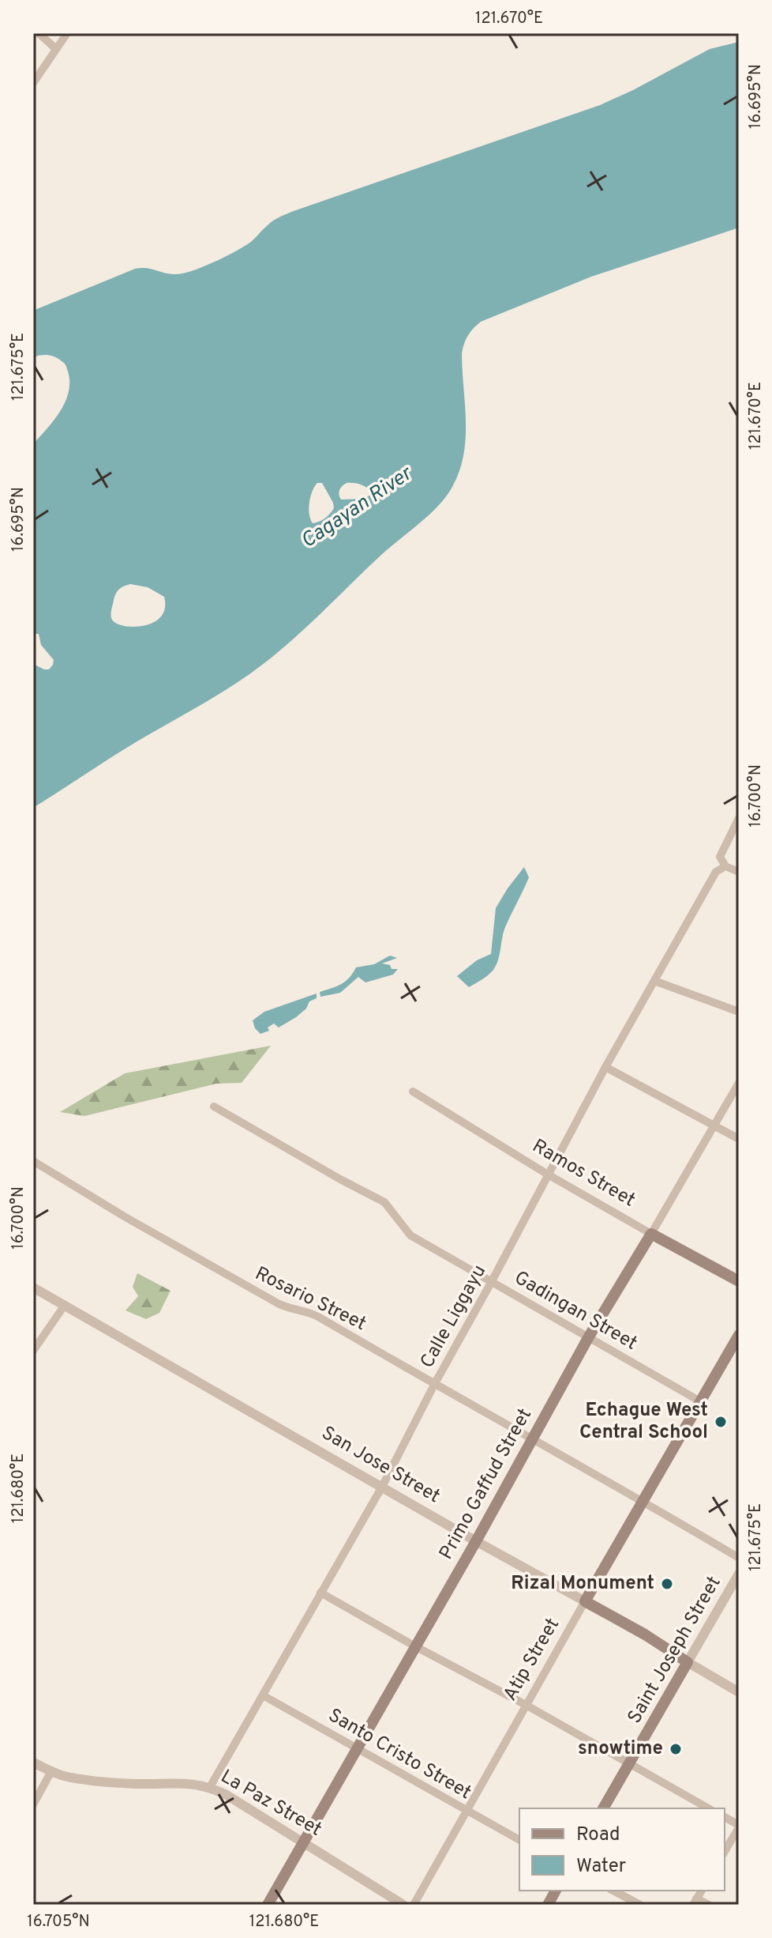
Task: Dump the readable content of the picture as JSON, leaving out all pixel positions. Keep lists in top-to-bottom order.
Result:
{
  "streets": {
    "main road": [
      "Ramos Street",
      "San Jose Street",
      "Primo Gaffud Street",
      "Saint Joseph Street",
      "Atip Street"
    ],
    "street": [
      "Rosario Street",
      "Gadingan Street",
      "Calle Liggayu",
      "Santo Cristo Street",
      "La Paz Street"
    ]
  },
  "crossings": [
    ["Ramos Street", "Calle Liggayu"],
    ["Ramos Street", "Primo Gaffud Street"],
    ["Rosario Street", "Calle Liggayu"],
    ["Rosario Street", "Primo Gaffud Street"],
    ["Rosario Street", "Atip Street"],
    ["Gadingan Street", "Calle Liggayu"],
    ["Gadingan Street", "Primo Gaffud Street"],
    ["Gadingan Street", "Atip Street"],
    ["Calle Liggayu", "San Jose Street"],
    ["Calle Liggayu", "Santo Cristo Street"],
    ["Calle Liggayu", "La Paz Street"],
    ["San Jose Street", "Primo Gaffud Street"],
    ["San Jose Street", "Saint Joseph Street"],
    ["San Jose Street", "Atip Street"],
    ["Primo Gaffud Street", "Santo Cristo Street"],
    ["Primo Gaffud Street", "La Paz Street"],
    ["Atip Street", "Santo Cristo Street"]
  ],
  "water": ["Cagayan River"],
  "places": ["Echague West Central School", "Rizal Monument", "snowtime"],
  "legend": ["Road", "Water"],
  "coordinates": [
    "121.670°E",
    "16.695°N",
    "121.675°E",
    "16.700°N",
    "121.680°E",
    "16.705°N"
  ]
}
